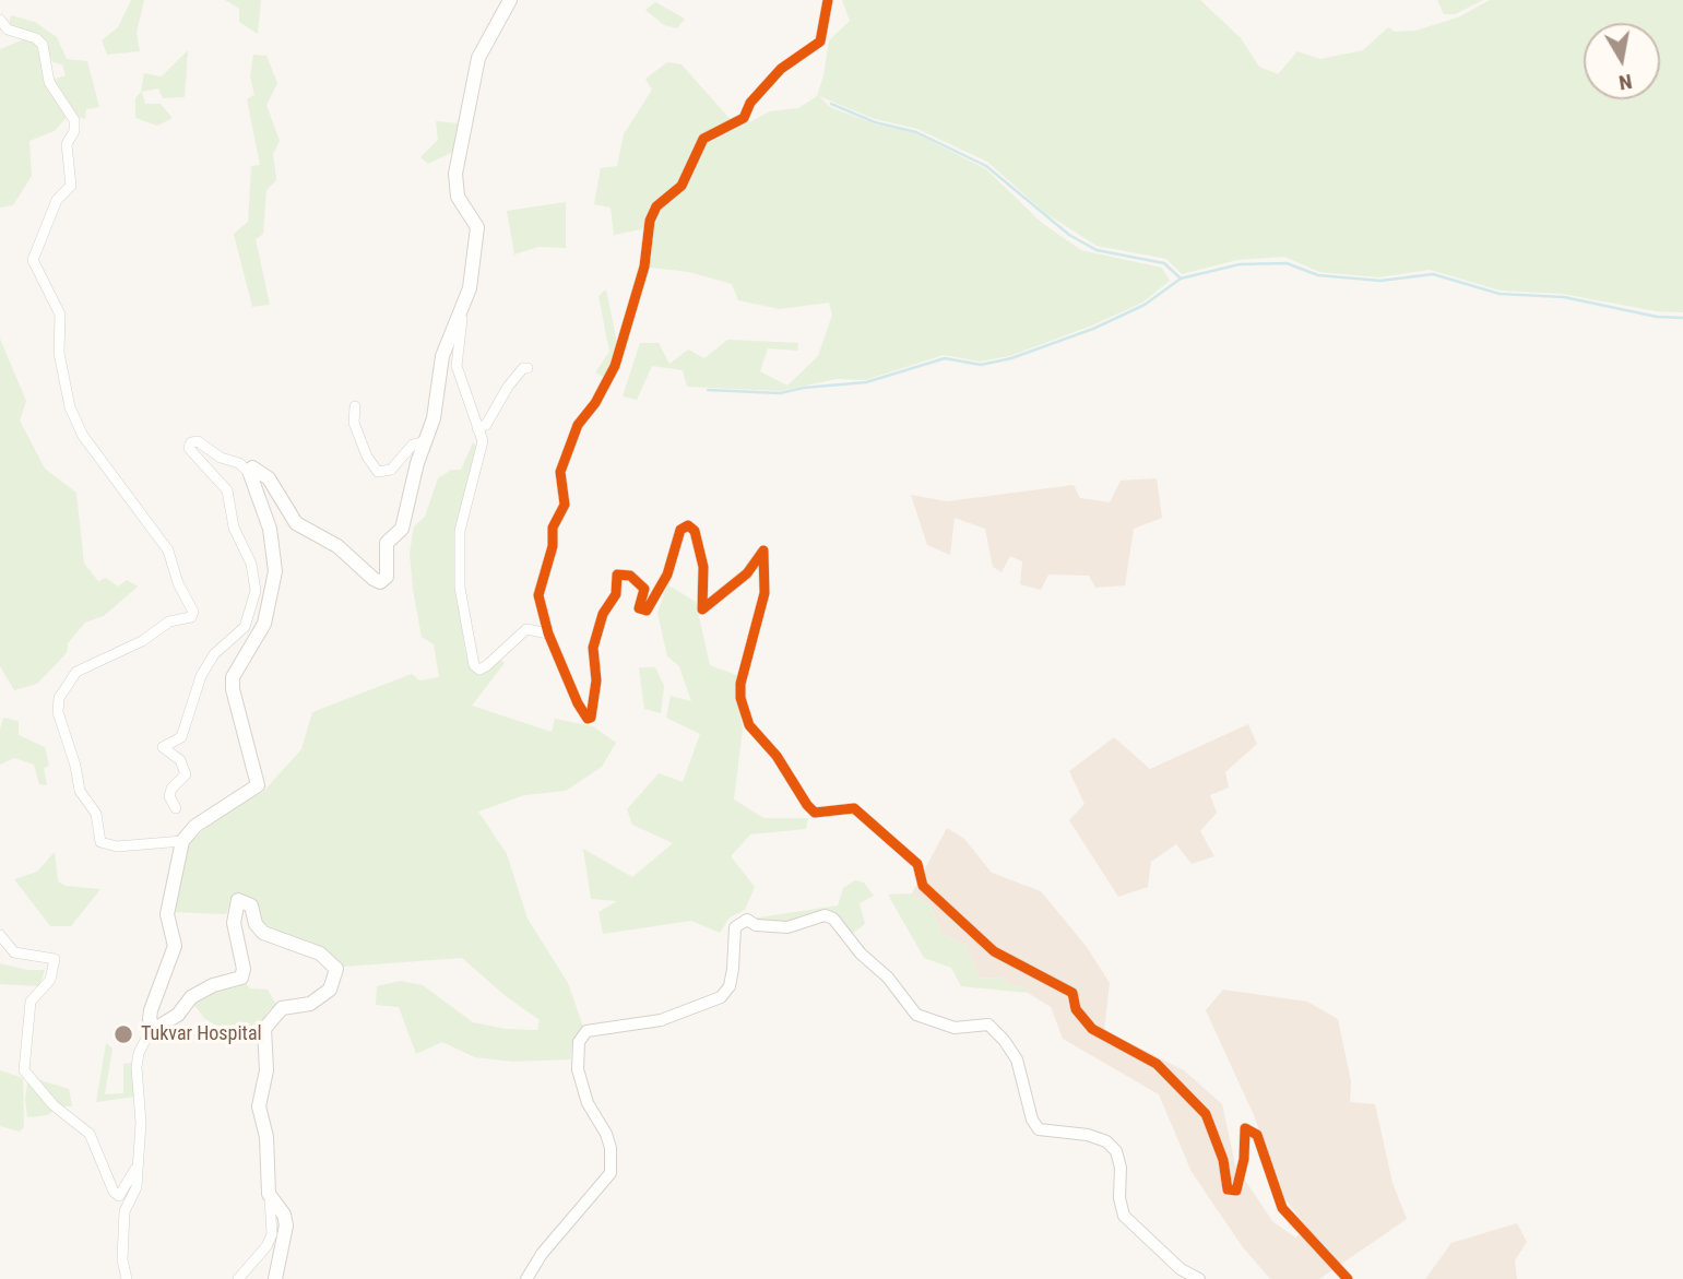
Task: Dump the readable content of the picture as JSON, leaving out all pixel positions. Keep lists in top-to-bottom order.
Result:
{
  "places": ["Tukvar Hospital"],
  "north": "bottom"
}
